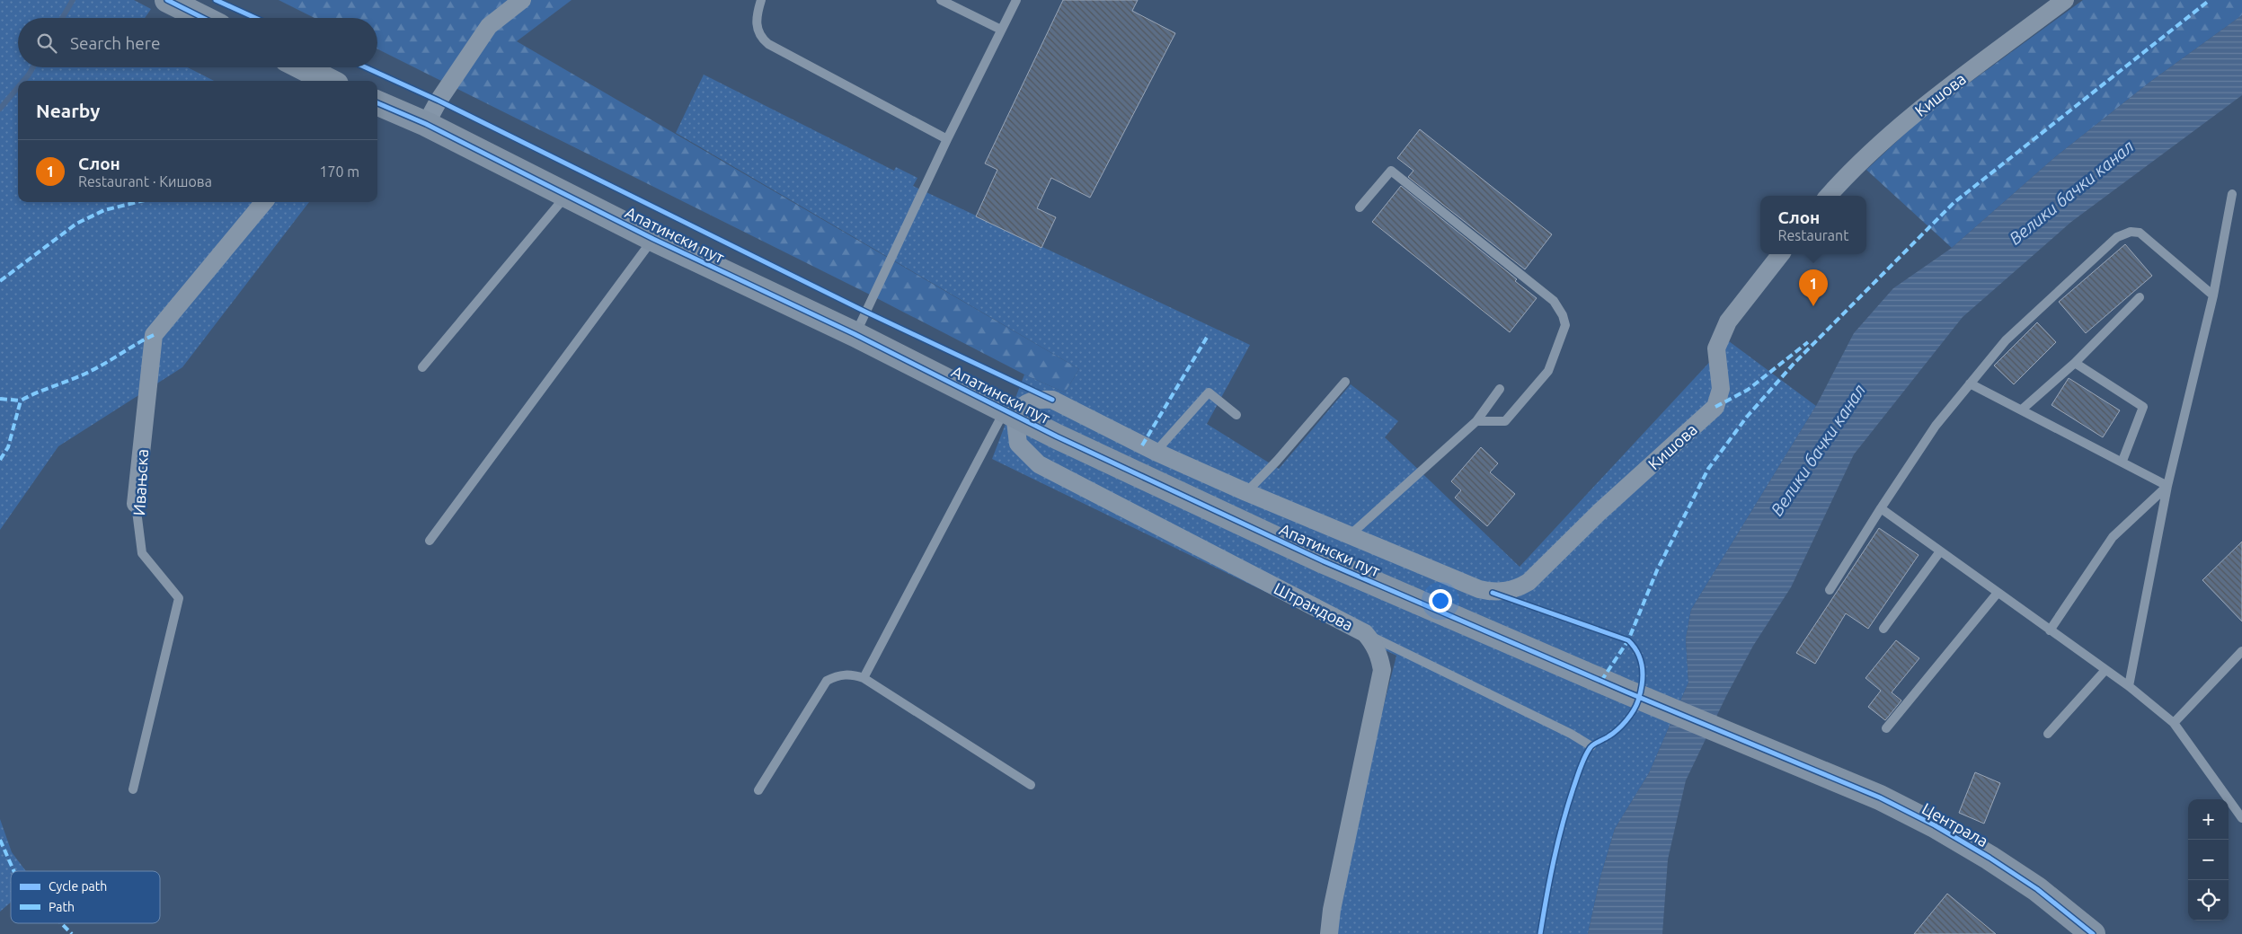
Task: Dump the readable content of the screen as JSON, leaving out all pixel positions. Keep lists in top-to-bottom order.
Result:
{
  "streets": {
    "main road": ["Апатински пут", "Централа"],
    "street": ["Кишова", "Ивањска", "Штрандова"]
  },
  "crossings": [
    ["Апатински пут", "Штрандова"],
    ["Апатински пут", "Централа"]
  ],
  "water": ["Велики бачки канал"],
  "legend": ["Cycle path", "Path"],
  "page": {
    "search": "Search here",
    "heading": "Nearby",
    "list": [
      {
        "mark": "1",
        "name": "Слон",
        "note": "Restaurant · Кишова",
        "value": "170 m"
      }
    ],
    "popup": ["Слон", "Restaurant"],
    "pins": "1",
    "map_buttons": ["+", "−"]
  }
}
